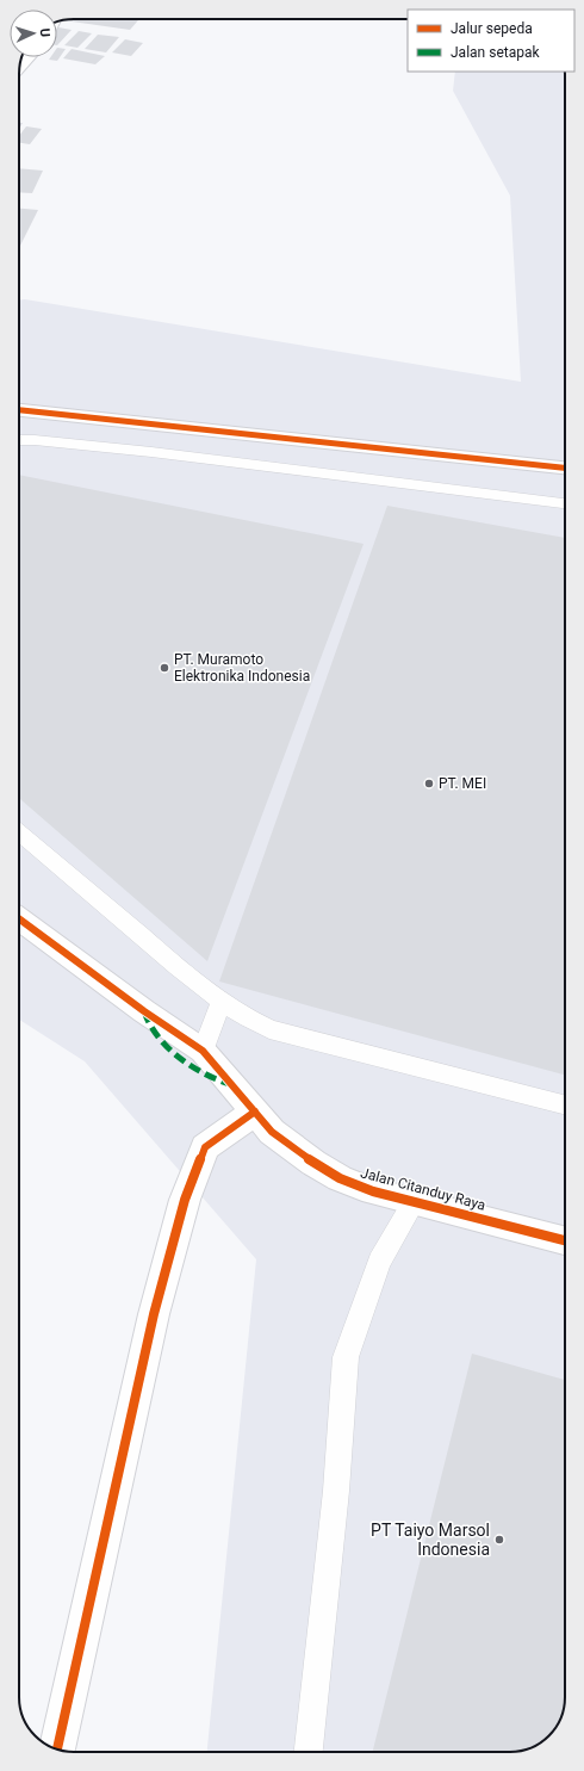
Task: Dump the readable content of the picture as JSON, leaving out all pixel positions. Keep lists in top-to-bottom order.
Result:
{
  "streets": {
    "street": ["Jalan Citanduy Raya"]
  },
  "places": ["PT. Muramoto Elektronika Indonesia", "PT. MEI", "PT Taiyo Marsol Indonesia"],
  "legend": ["Jalur sepeda", "Jalan setapak"],
  "north": "right"
}
